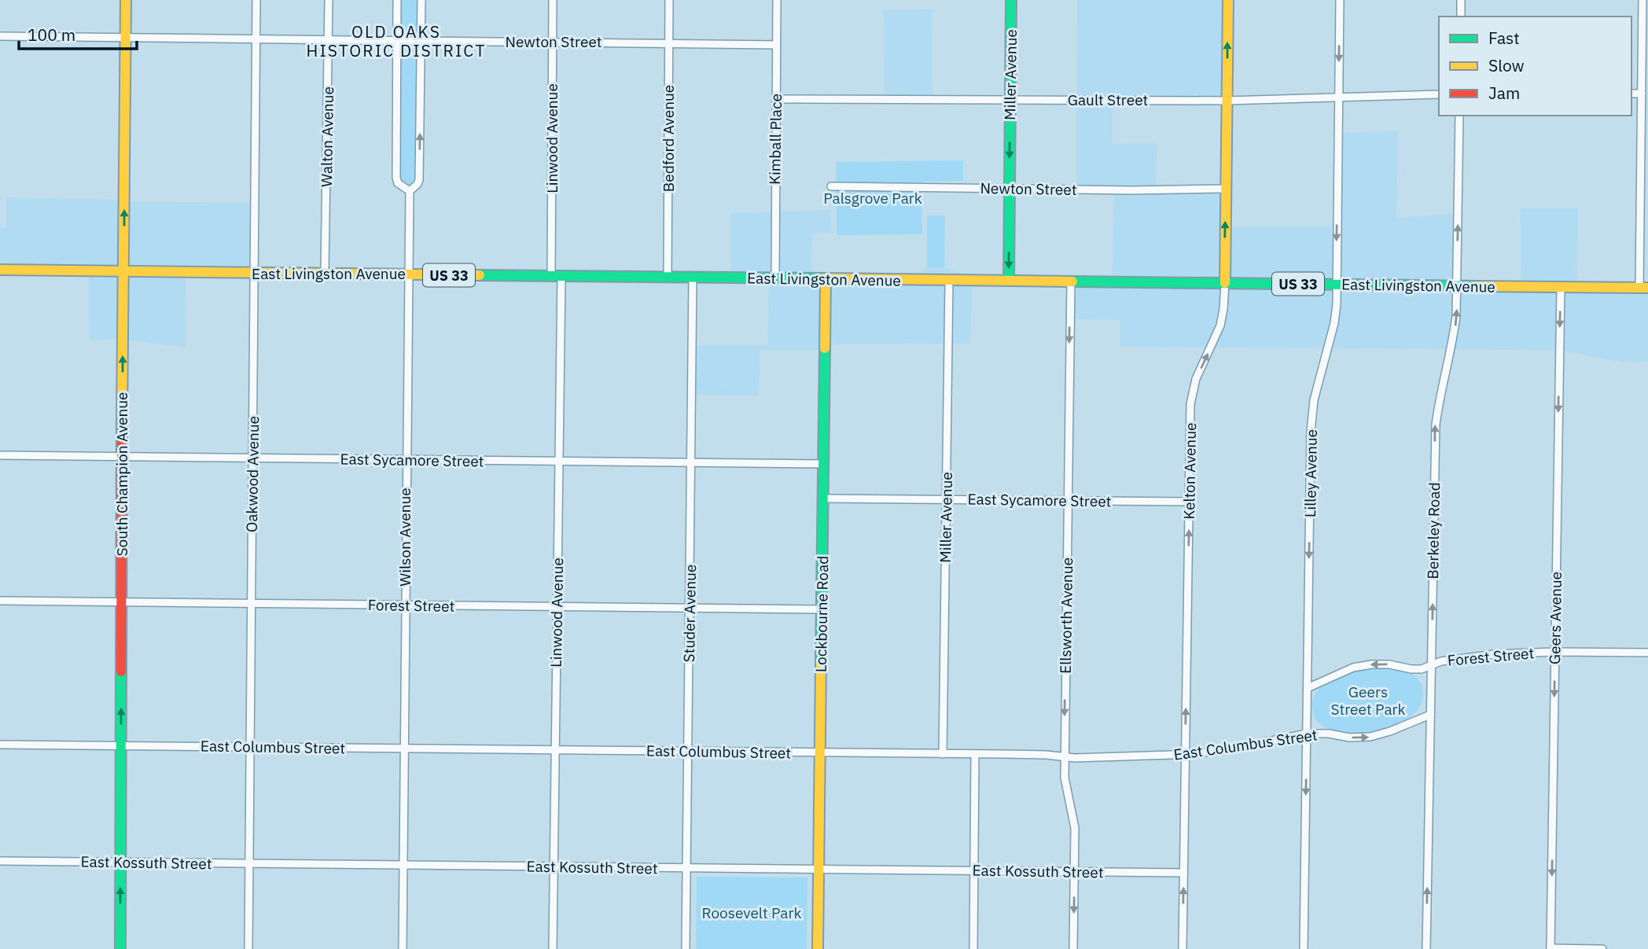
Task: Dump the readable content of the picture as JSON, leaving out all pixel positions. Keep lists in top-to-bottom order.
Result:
{
  "streets": {
    "main road": [
      "Miller Avenue",
      "East Livingston Avenue",
      "US 33",
      "Kelton Avenue",
      "South Champion Avenue",
      "Lockbourne Road"
    ],
    "street": [
      "Newton Street",
      "Gault Street",
      "Walton Avenue",
      "Linwood Avenue",
      "Bedford Avenue",
      "Kimball Place",
      "East Sycamore Street",
      "Lilley Avenue",
      "Oakwood Avenue",
      "Berkeley Road",
      "Wilson Avenue",
      "Forest Street",
      "Studer Avenue",
      "Ellsworth Avenue",
      "Geers Avenue",
      "East Columbus Street",
      "East Kossuth Street"
    ]
  },
  "crossings": [
    ["Newton Street", "Miller Avenue"],
    ["Newton Street", "Walton Avenue"],
    ["Newton Street", "Linwood Avenue"],
    ["Newton Street", "Bedford Avenue"],
    ["Newton Street", "Kimball Place"],
    ["Newton Street", "Kelton Avenue"],
    ["Newton Street", "South Champion Avenue"],
    ["Newton Street", "Oakwood Avenue"],
    ["Newton Street", "Wilson Avenue"],
    ["Miller Avenue", "Gault Street"],
    ["Miller Avenue", "East Livingston Avenue"],
    ["Miller Avenue", "East Sycamore Street"],
    ["Miller Avenue", "East Columbus Street"],
    ["Gault Street", "Kimball Place"],
    ["Gault Street", "Kelton Avenue"],
    ["Gault Street", "Lilley Avenue"],
    ["Walton Avenue", "East Livingston Avenue"],
    ["Linwood Avenue", "East Livingston Avenue"],
    ["Linwood Avenue", "East Sycamore Street"],
    ["Linwood Avenue", "Forest Street"],
    ["Linwood Avenue", "East Columbus Street"],
    ["Linwood Avenue", "East Kossuth Street"],
    ["Bedford Avenue", "East Livingston Avenue"],
    ["Kimball Place", "East Livingston Avenue"],
    ["East Livingston Avenue", "Kelton Avenue"],
    ["East Livingston Avenue", "Lilley Avenue"],
    ["East Livingston Avenue", "South Champion Avenue"],
    ["East Livingston Avenue", "Oakwood Avenue"],
    ["East Livingston Avenue", "Berkeley Road"],
    ["East Livingston Avenue", "Wilson Avenue"],
    ["East Livingston Avenue", "Studer Avenue"],
    ["East Livingston Avenue", "Lockbourne Road"],
    ["East Livingston Avenue", "Ellsworth Avenue"],
    ["East Livingston Avenue", "Geers Avenue"],
    ["East Sycamore Street", "Kelton Avenue"],
    ["East Sycamore Street", "South Champion Avenue"],
    ["East Sycamore Street", "Oakwood Avenue"],
    ["East Sycamore Street", "Wilson Avenue"],
    ["East Sycamore Street", "Studer Avenue"],
    ["East Sycamore Street", "Lockbourne Road"],
    ["East Sycamore Street", "Ellsworth Avenue"],
    ["Kelton Avenue", "East Columbus Street"],
    ["Kelton Avenue", "East Kossuth Street"],
    ["Lilley Avenue", "Forest Street"],
    ["Lilley Avenue", "East Columbus Street"],
    ["South Champion Avenue", "Forest Street"],
    ["South Champion Avenue", "East Columbus Street"],
    ["South Champion Avenue", "East Kossuth Street"],
    ["Oakwood Avenue", "Forest Street"],
    ["Oakwood Avenue", "East Columbus Street"],
    ["Oakwood Avenue", "East Kossuth Street"],
    ["Berkeley Road", "Forest Street"],
    ["Berkeley Road", "East Columbus Street"],
    ["Wilson Avenue", "Forest Street"],
    ["Wilson Avenue", "East Columbus Street"],
    ["Wilson Avenue", "East Kossuth Street"],
    ["Forest Street", "Studer Avenue"],
    ["Forest Street", "Lockbourne Road"],
    ["Forest Street", "Geers Avenue"],
    ["Studer Avenue", "East Columbus Street"],
    ["Studer Avenue", "East Kossuth Street"],
    ["Lockbourne Road", "East Columbus Street"],
    ["Lockbourne Road", "East Kossuth Street"],
    ["Ellsworth Avenue", "East Columbus Street"],
    ["Ellsworth Avenue", "East Kossuth Street"]
  ],
  "one_way": [
    "Kelton Avenue",
    "Lilley Avenue",
    "South Champion Avenue",
    "Berkeley Road",
    "Ellsworth Avenue",
    "Geers Avenue"
  ],
  "districts": ["OLD OAKS HISTORIC DISTRICT"],
  "parks": ["Palsgrove Park", "Geers Street Park", "Roosevelt Park"],
  "legend": ["Fast", "Slow", "Jam"],
  "scale_bar": "100 m"
}
